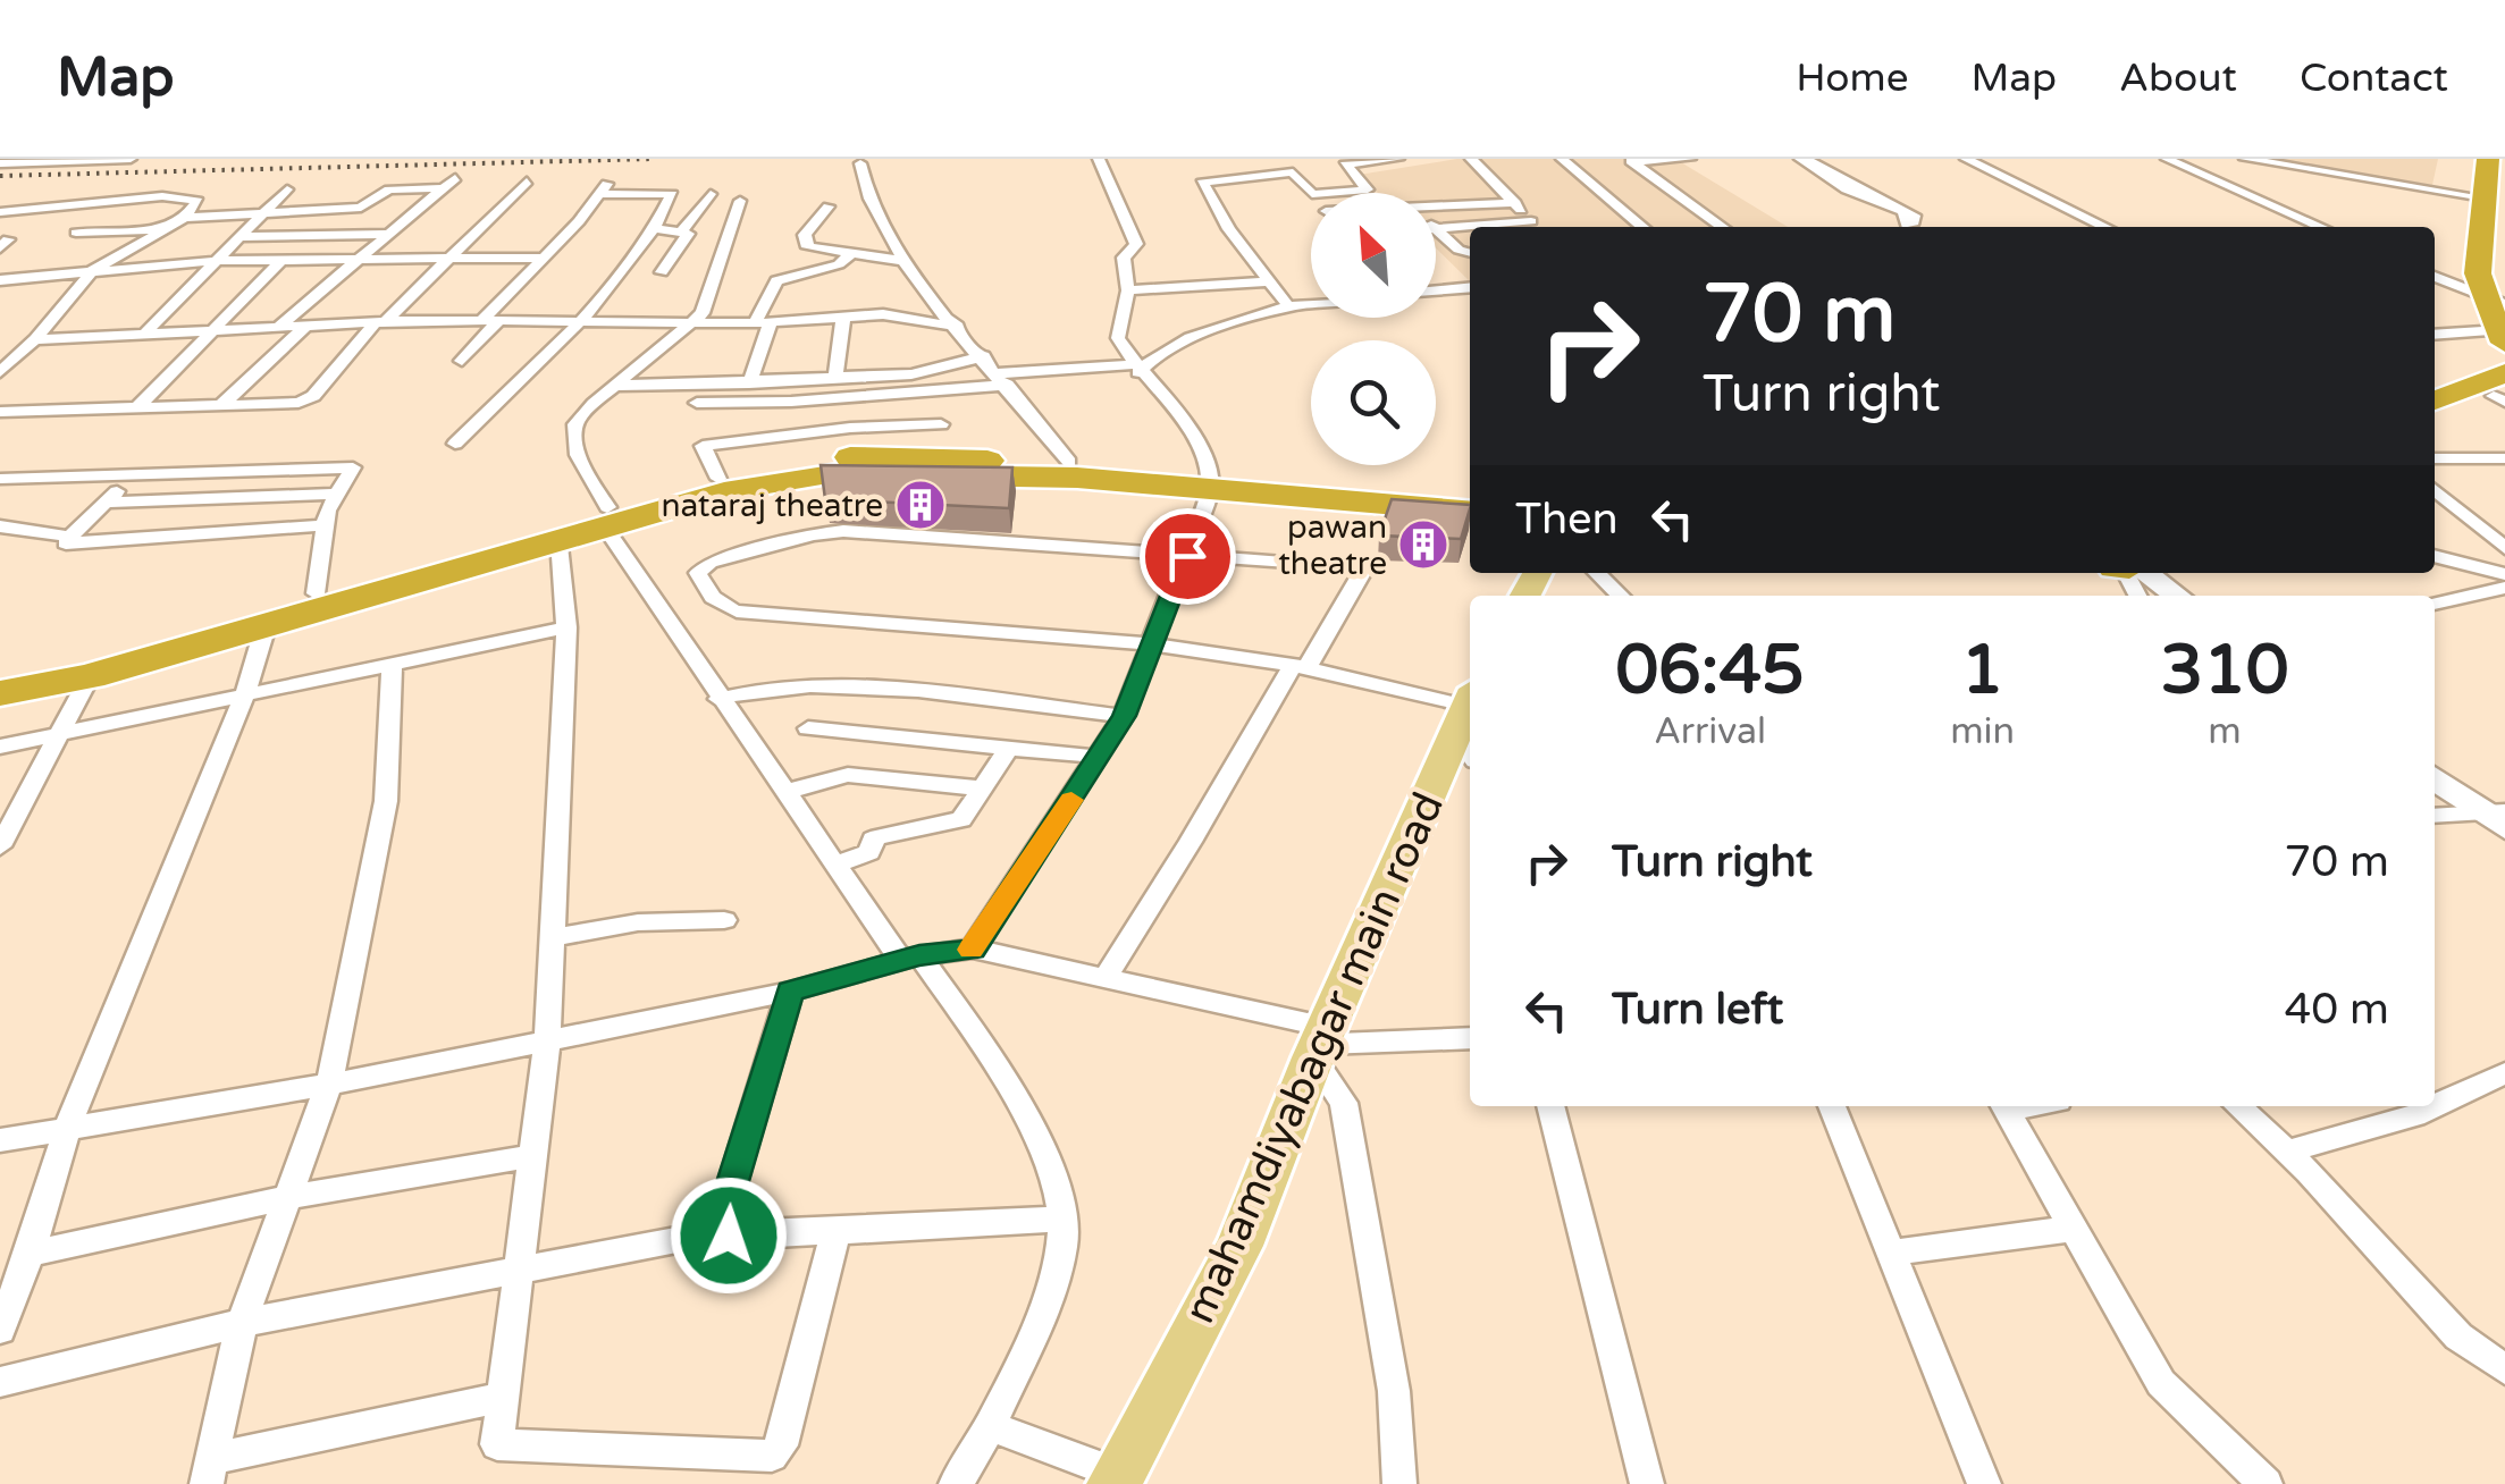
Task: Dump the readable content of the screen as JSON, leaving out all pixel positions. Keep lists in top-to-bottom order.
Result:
{
  "streets": {
    "main road": ["mahamdiyabagar main road"]
  },
  "places": {
    "building": ["nataraj theatre", "pawan theatre"]
  },
  "north": "top left",
  "page": {
    "header": "Map",
    "nav": [
      "Home",
      "Map",
      "About",
      "Contact"
    ],
    "turn": ["70 m", "Turn right"],
    "then": "Then",
    "eta": [
      "06:45",
      "Arrival",
      "1",
      "min",
      "310",
      "m"
    ],
    "list": [
      {
        "name": "Turn right",
        "value": "70 m"
      },
      {
        "name": "Turn left",
        "value": "40 m"
      }
    ]
  }
}
